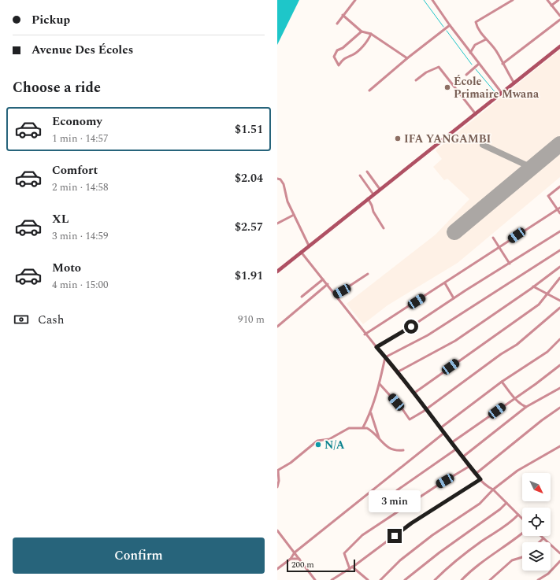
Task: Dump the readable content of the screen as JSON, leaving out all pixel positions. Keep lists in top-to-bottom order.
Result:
{
  "places": ["École Primaire Mwana", "IFA YANGAMBI", "N/A"],
  "scale_bar": "200 m",
  "north": "bottom right",
  "page": {
    "banner": ["Pickup", "Avenue Des Écoles"],
    "heading": "Choose a ride",
    "list": [
      {
        "name": "Economy",
        "note": "1 min · 14:57",
        "value": "$1.51"
      },
      {
        "name": "Comfort",
        "note": "2 min · 14:58",
        "value": "$2.04"
      },
      {
        "name": "XL",
        "note": "3 min · 14:59",
        "value": "$2.57"
      },
      {
        "name": "Moto",
        "note": "4 min · 15:00",
        "value": "$1.91"
      }
    ],
    "pay": ["Cash", "910 m"],
    "bubble": "3 min",
    "buttons": "Confirm",
    "scale": "200 m"
  }
}
